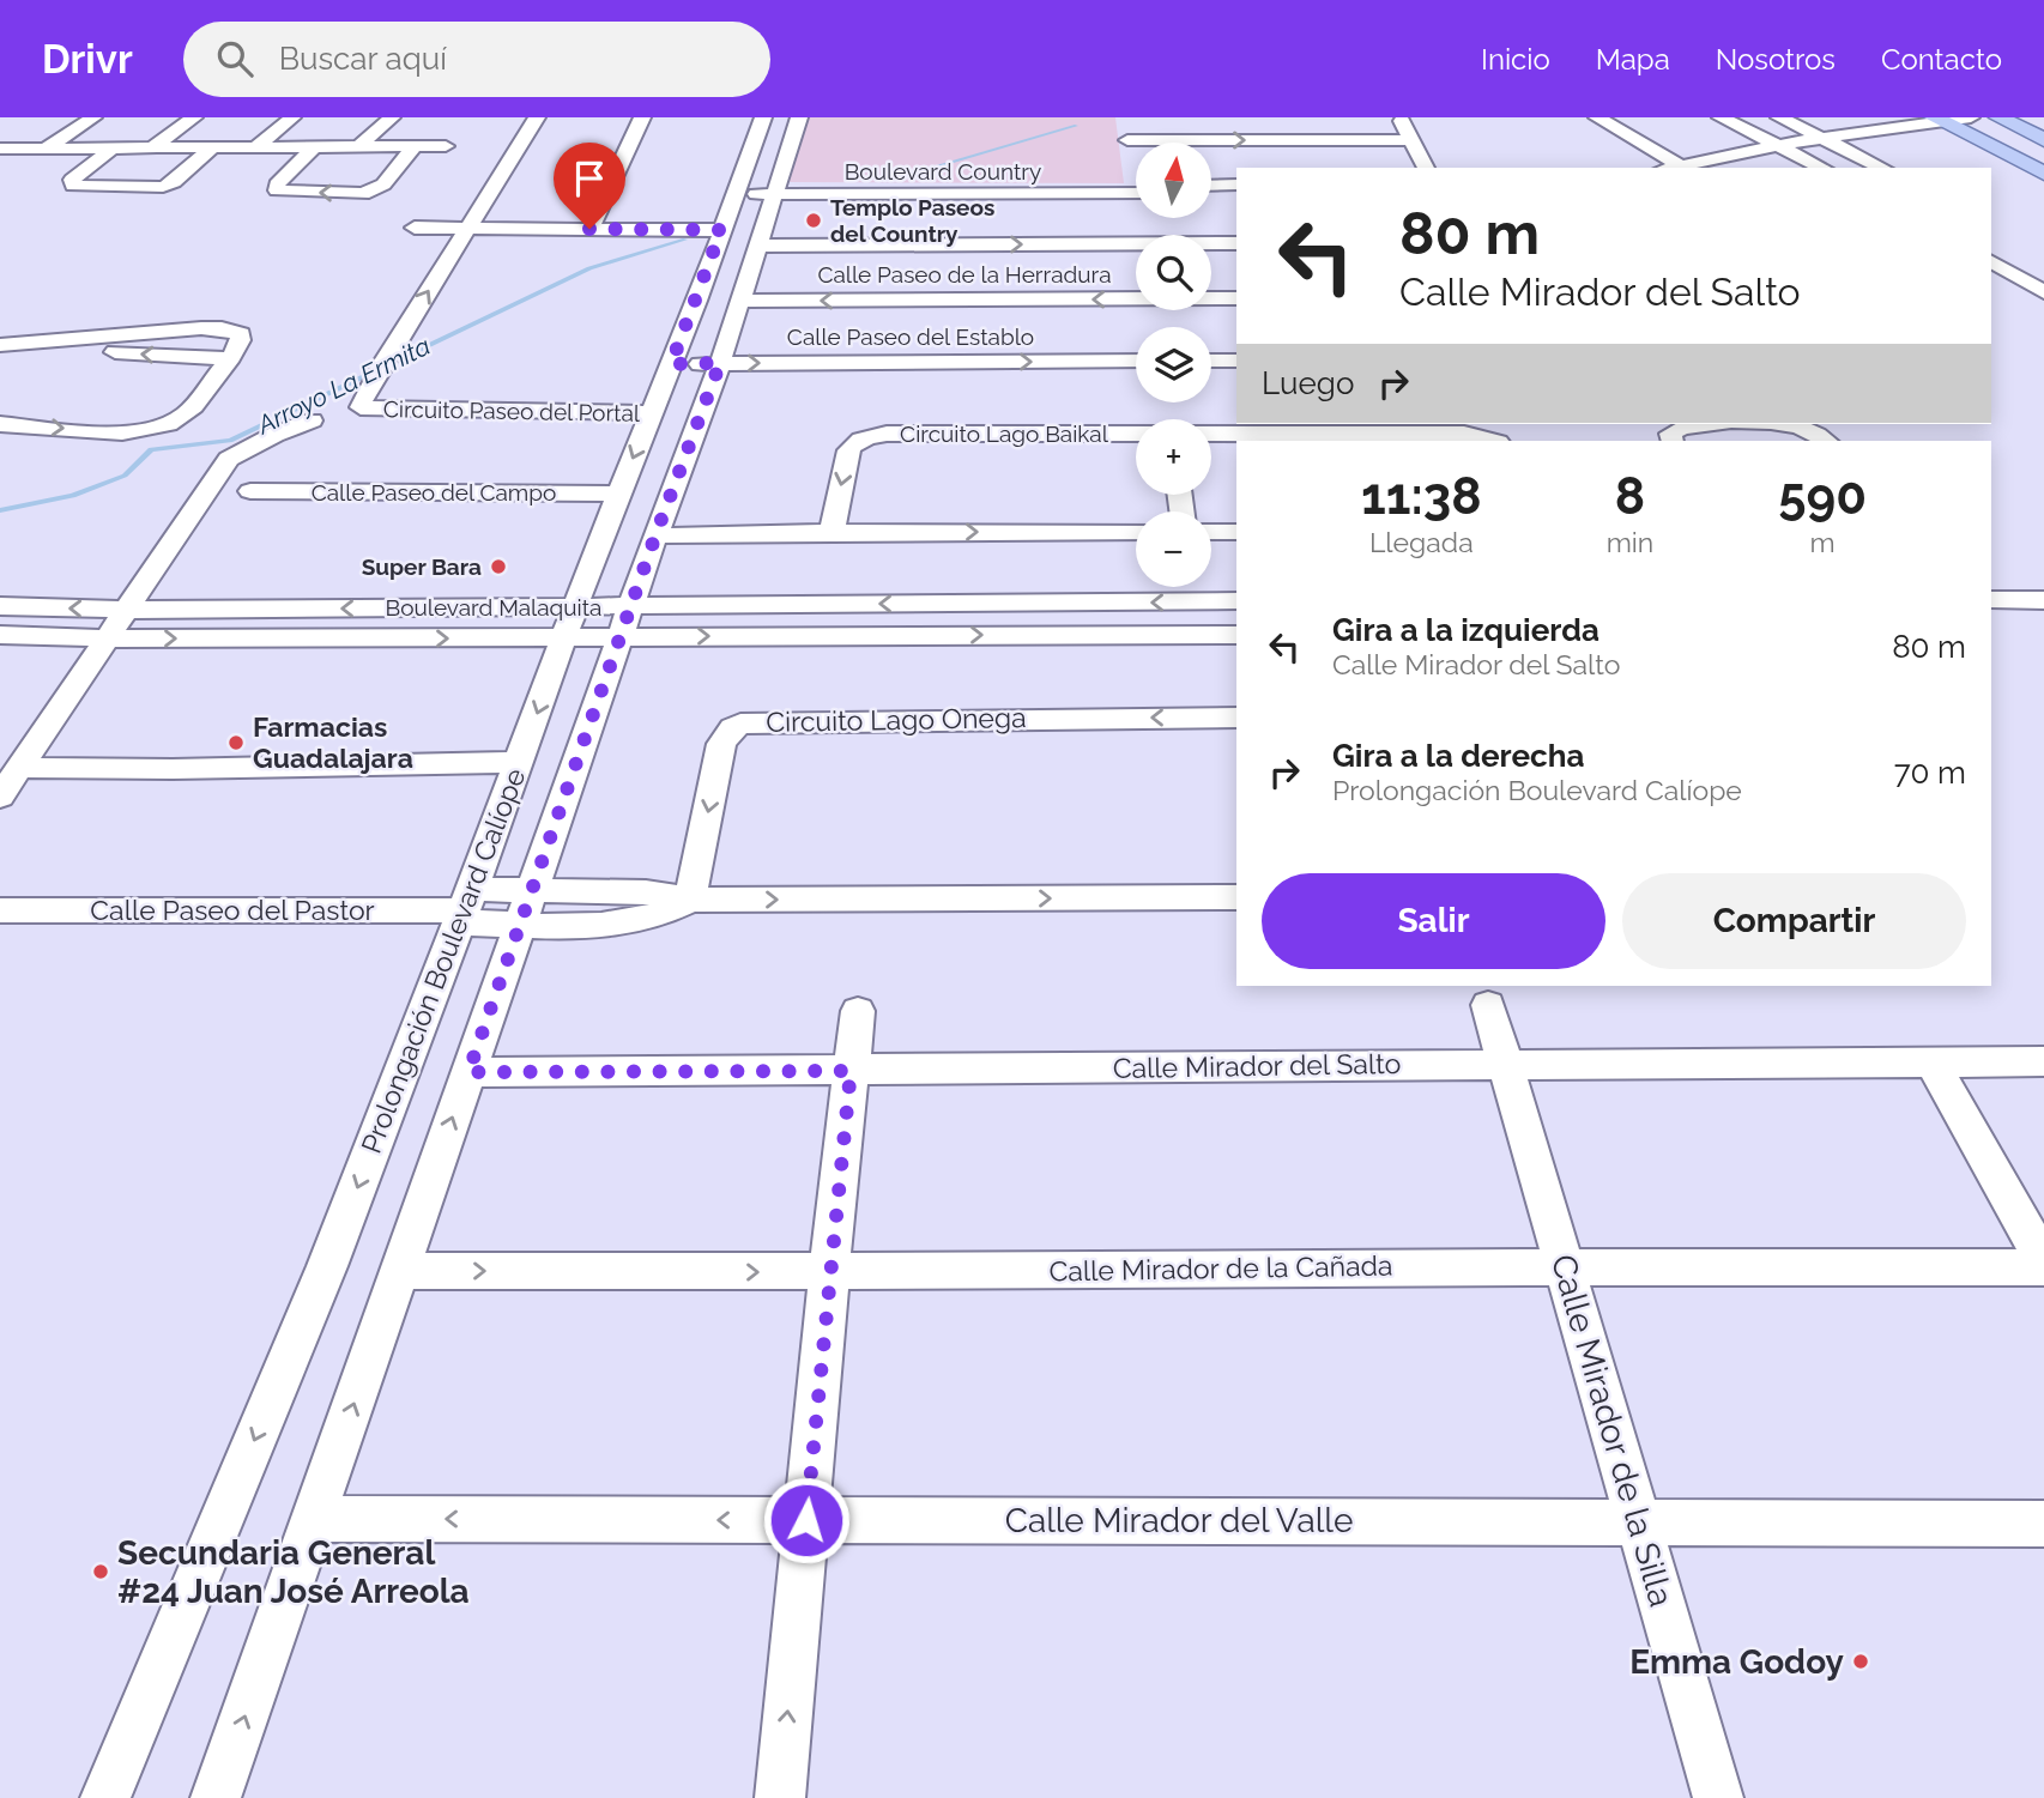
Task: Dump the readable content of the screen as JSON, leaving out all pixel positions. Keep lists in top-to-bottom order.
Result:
{
  "streets": {
    "street": [
      "Boulevard Country",
      "Calle Paseo de la Herradura",
      "Calle Paseo del Establo",
      "Circuito Paseo del Portal",
      "Circuito Lago Baikal",
      "Calle Paseo del Campo",
      "Boulevard Malaquita",
      "Circuito Lago Onega",
      "Calle Paseo del Pastor",
      "Prolongación Boulevard Calíope",
      "Calle Mirador del Salto",
      "Calle Mirador de la Cañada",
      "Calle Mirador de la Silla",
      "Calle Mirador del Valle"
    ]
  },
  "crossings": [
    ["Boulevard Country", "Prolongación Boulevard Calíope"],
    ["Calle Paseo de la Herradura", "Prolongación Boulevard Calíope"],
    ["Calle Paseo del Establo", "Prolongación Boulevard Calíope"],
    ["Circuito Paseo del Portal", "Prolongación Boulevard Calíope"],
    ["Calle Paseo del Campo", "Prolongación Boulevard Calíope"],
    ["Boulevard Malaquita", "Prolongación Boulevard Calíope"],
    ["Calle Paseo del Pastor", "Prolongación Boulevard Calíope"],
    ["Prolongación Boulevard Calíope", "Calle Mirador del Salto"],
    ["Prolongación Boulevard Calíope", "Calle Mirador de la Cañada"],
    ["Prolongación Boulevard Calíope", "Calle Mirador del Valle"],
    ["Calle Mirador del Salto", "Calle Mirador de la Silla"],
    ["Calle Mirador de la Cañada", "Calle Mirador de la Silla"],
    ["Calle Mirador de la Silla", "Calle Mirador del Valle"]
  ],
  "water": ["Arroyo La Ermita"],
  "places": [
    "Templo Paseos del Country",
    "Super Bara",
    "Farmacias Guadalajara",
    "Secundaria General #24 Juan José Arreola",
    "Emma Godoy"
  ],
  "north": "top",
  "page": {
    "header": "Drivr",
    "search": "Buscar aquí",
    "nav": [
      "Inicio",
      "Mapa",
      "Nosotros",
      "Contacto"
    ],
    "map_buttons": ["+", "−"],
    "turn": ["80 m", "Calle Mirador del Salto"],
    "then": "Luego",
    "eta": [
      "11:38",
      "Llegada",
      "8",
      "min",
      "590",
      "m"
    ],
    "list": [
      {
        "name": "Gira a la izquierda",
        "note": "Calle Mirador del Salto",
        "value": "80 m"
      },
      {
        "name": "Gira a la derecha",
        "note": "Prolongación Boulevard Calíope",
        "value": "70 m"
      }
    ],
    "buttons": ["Salir", "Compartir"]
  }
}
